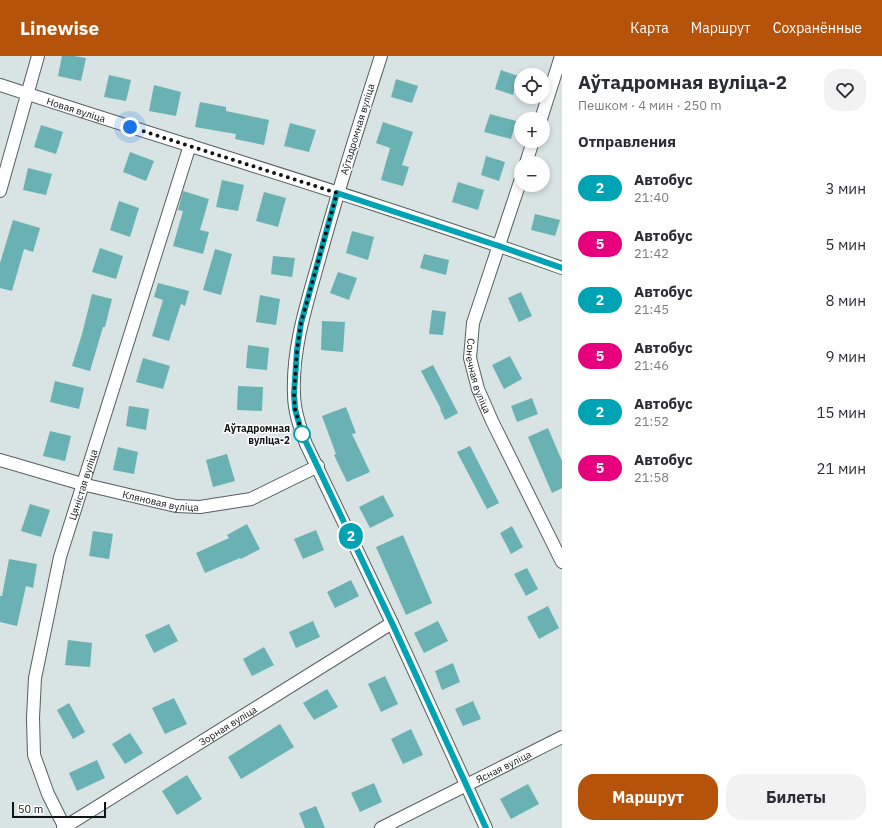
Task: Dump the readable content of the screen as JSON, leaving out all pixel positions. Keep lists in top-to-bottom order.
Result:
{
  "streets": {
    "street": [
      "Новая вуліца",
      "Аўтадромная вуліца",
      "Сонечная вуліца",
      "Цяністая вуліца",
      "Кляновая вуліца",
      "Зорная вуліца",
      "Ясная вуліца"
    ]
  },
  "crossings": [
    ["Новая вуліца", "Аўтадромная вуліца"],
    ["Новая вуліца", "Сонечная вуліца"],
    ["Новая вуліца", "Цяністая вуліца"],
    ["Аўтадромная вуліца", "Кляновая вуліца"],
    ["Аўтадромная вуліца", "Зорная вуліца"],
    ["Аўтадромная вуліца", "Ясная вуліца"],
    ["Цяністая вуліца", "Кляновая вуліца"],
    ["Цяністая вуліца", "Зорная вуліца"]
  ],
  "places": ["Аўтадромная вуліца-2"],
  "lines": ["bus line 2"],
  "scale_bar": "50 m",
  "page": {
    "header": "Linewise",
    "nav": ["Карта", "Маршрут", "Сохранённые"],
    "on_map": "2",
    "heading": [
      ["Аўтадромная вуліца-2", "Пешком · 4 мин · 250 m"],
      "Отправления"
    ],
    "map_buttons": ["+", "−"],
    "list": [
      {
        "mark": "2",
        "name": "Автобус",
        "note": "21:40",
        "value": "3 мин"
      },
      {
        "mark": "5",
        "name": "Автобус",
        "note": "21:42",
        "value": "5 мин"
      },
      {
        "mark": "2",
        "name": "Автобус",
        "note": "21:45",
        "value": "8 мин"
      },
      {
        "mark": "5",
        "name": "Автобус",
        "note": "21:46",
        "value": "9 мин"
      },
      {
        "mark": "2",
        "name": "Автобус",
        "note": "21:52",
        "value": "15 мин"
      },
      {
        "mark": "5",
        "name": "Автобус",
        "note": "21:58",
        "value": "21 мин"
      }
    ],
    "buttons": ["Маршрут", "Билеты"],
    "scale": "50 m"
  }
}
